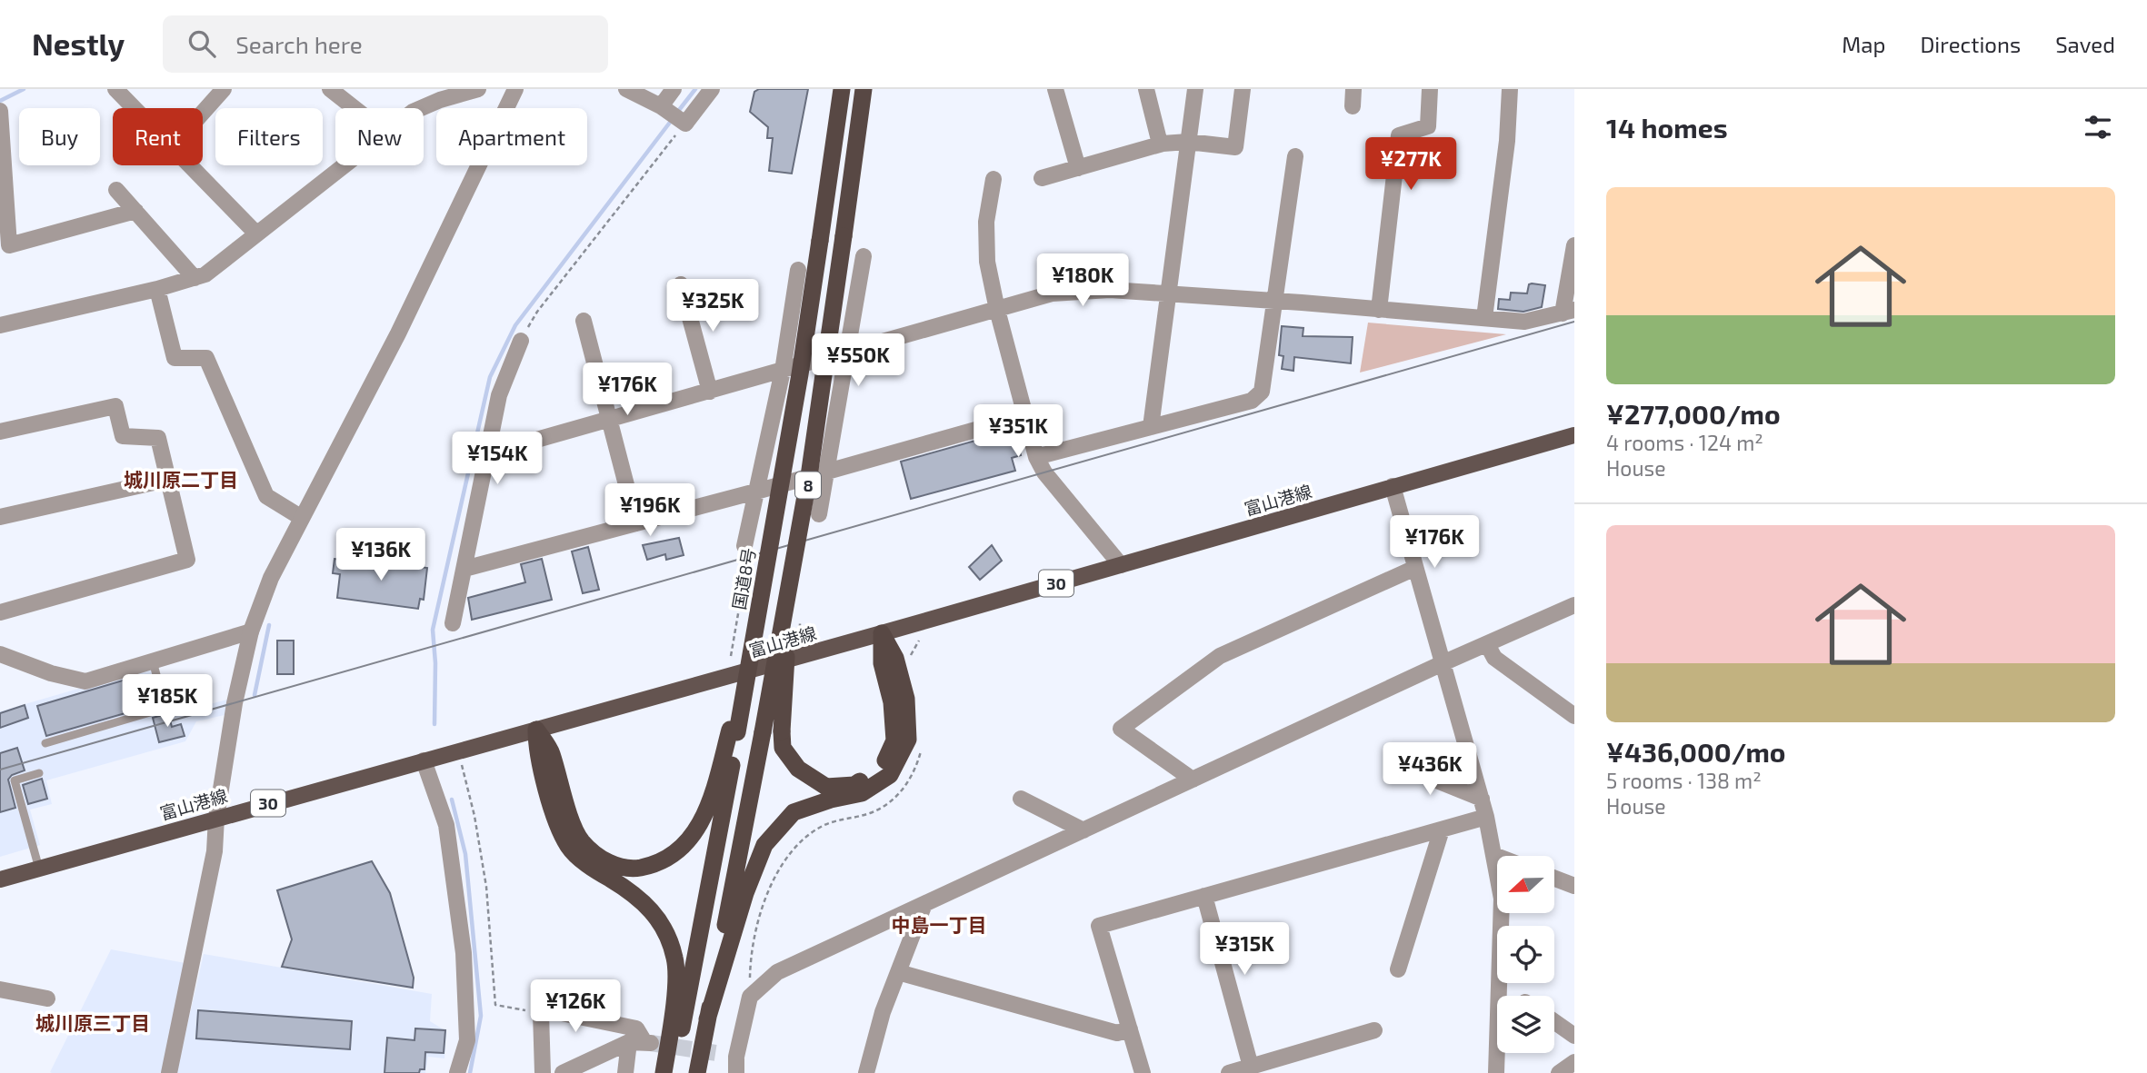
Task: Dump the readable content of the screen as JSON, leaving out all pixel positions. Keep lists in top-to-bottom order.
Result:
{
  "streets": {
    "highway": ["8", "国道8号"],
    "main road": ["富山港線", "30"]
  },
  "districts": ["城川原二丁目", "中島一丁目", "城川原三丁目"],
  "north": "left",
  "page": {
    "header": "Nestly",
    "search": "Search here",
    "nav": ["Map", "Directions", "Saved"],
    "heading": "14 homes",
    "chip": [
      "Buy",
      "Rent",
      "Filters",
      "New",
      "Apartment"
    ],
    "price": [
      "¥277K",
      "¥180K",
      "¥325K",
      "¥550K",
      "¥176K",
      "¥351K",
      "¥154K",
      "¥196K",
      "¥176K",
      "¥136K",
      "¥185K",
      "¥436K",
      "¥315K",
      "¥126K"
    ],
    "list": [
      {
        "name": "¥277,000/mo",
        "note": "4 rooms · 124 m² · House"
      },
      {
        "name": "¥436,000/mo",
        "note": "5 rooms · 138 m² · House"
      }
    ]
  }
}
